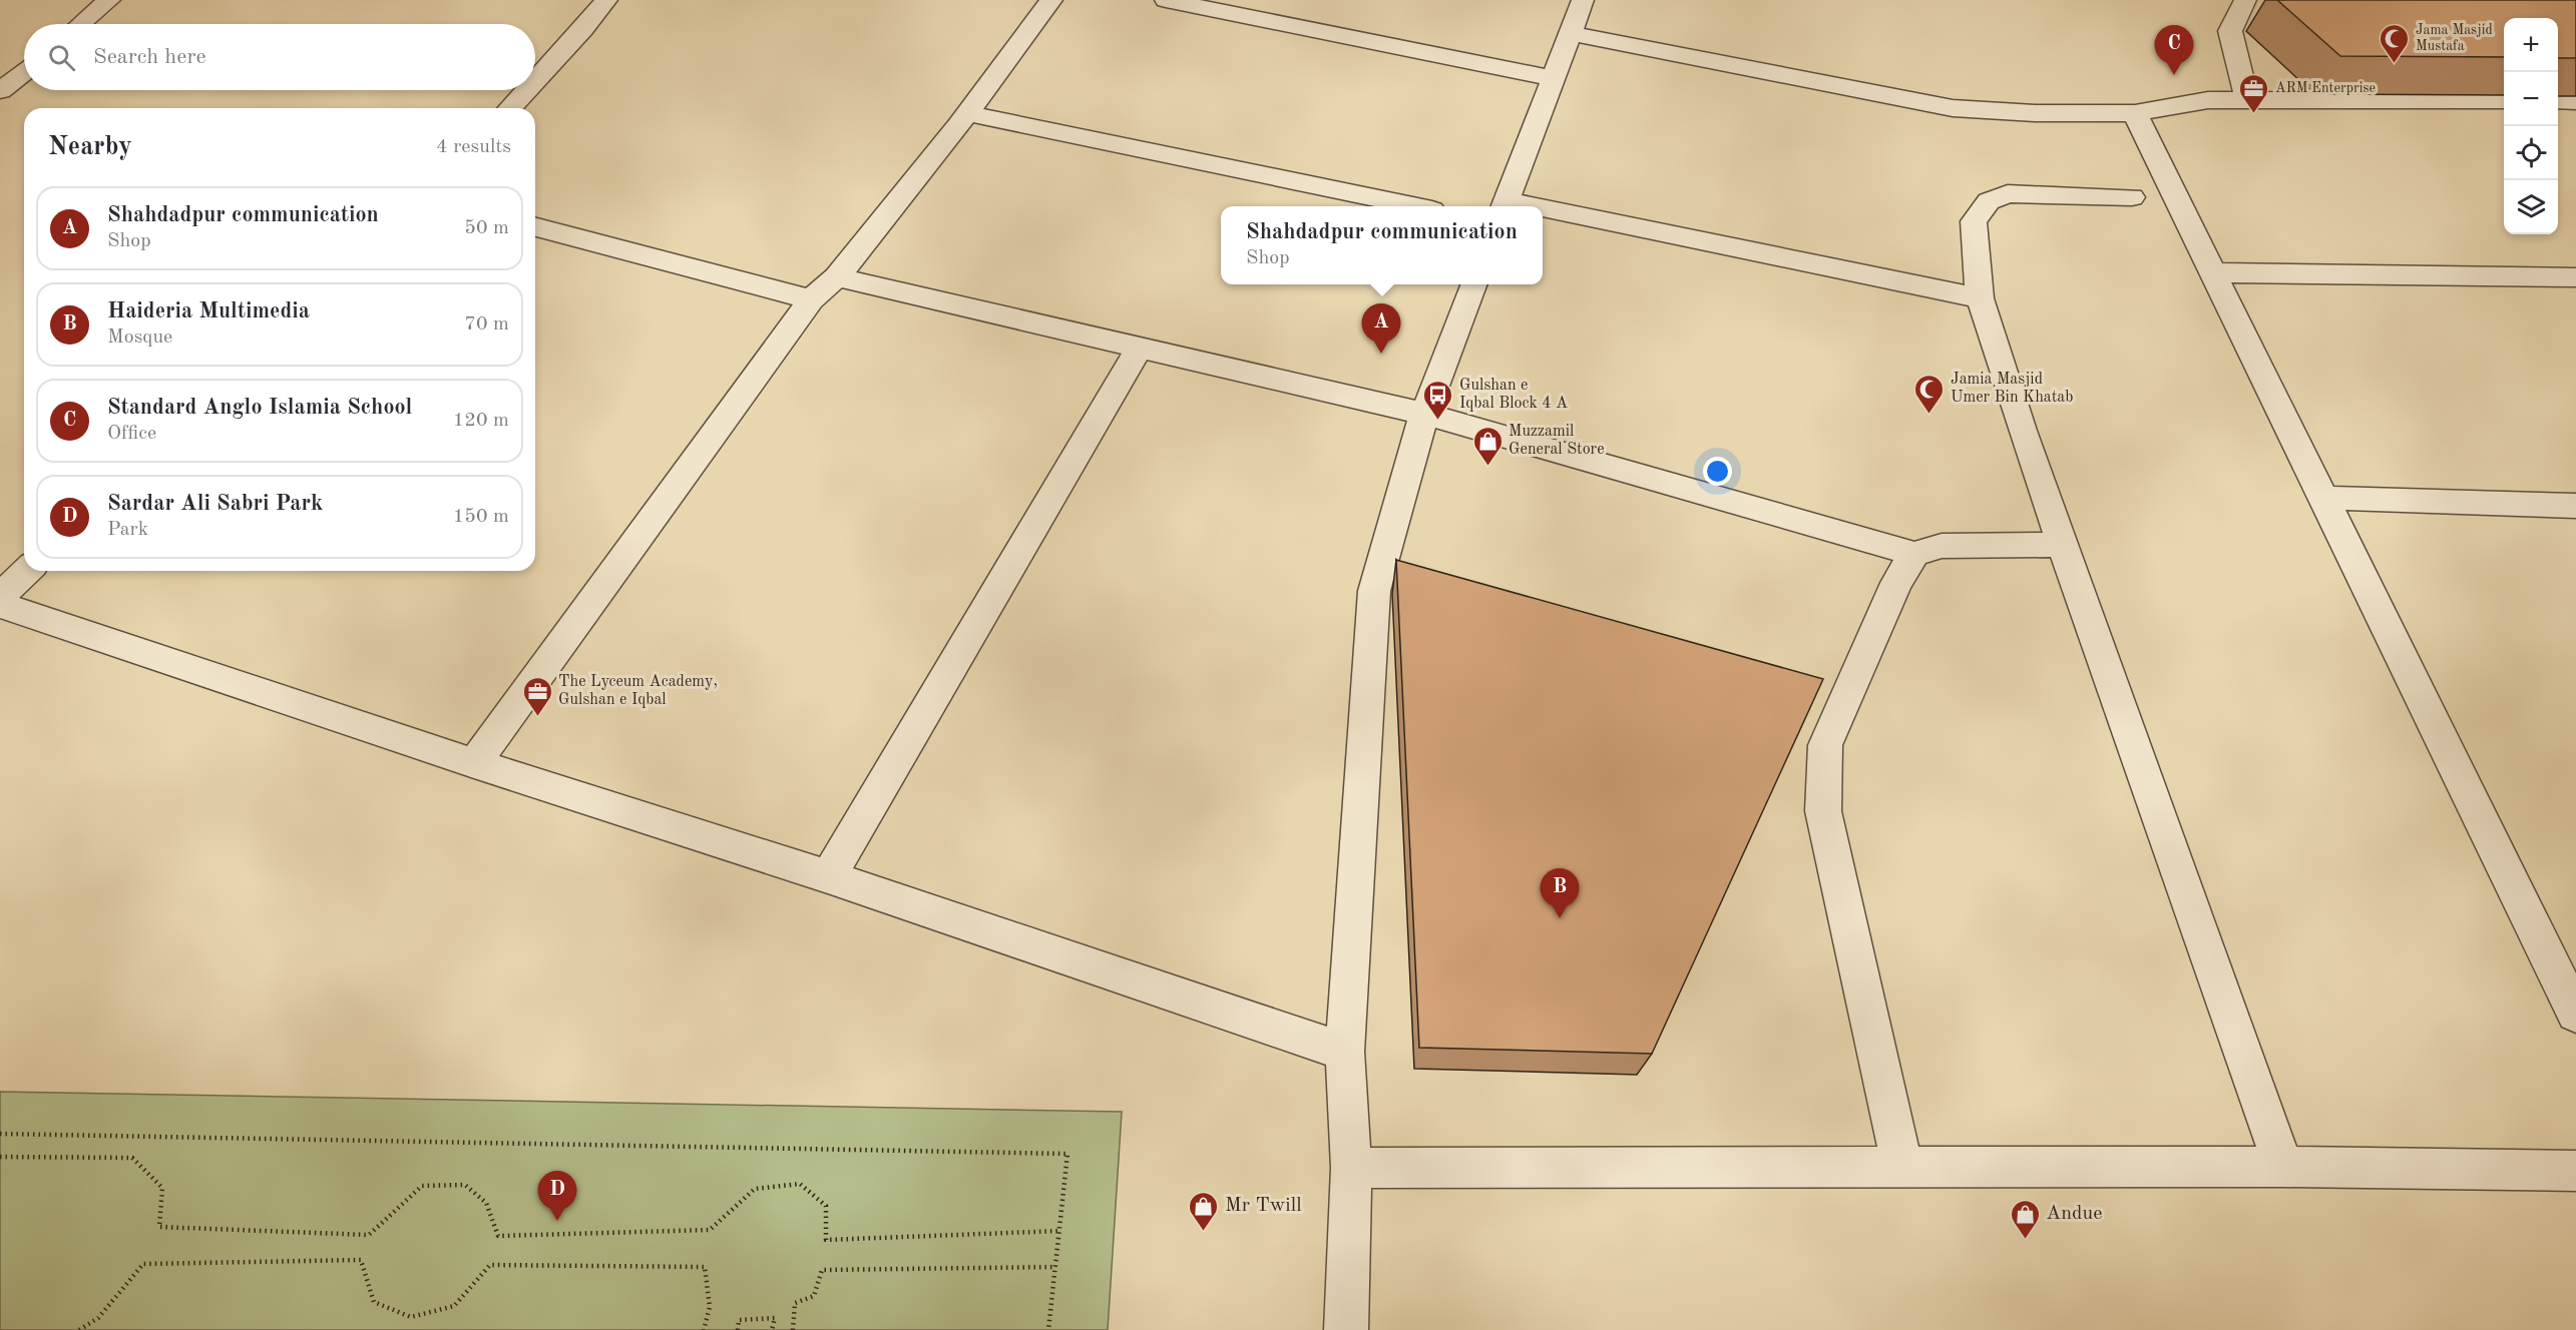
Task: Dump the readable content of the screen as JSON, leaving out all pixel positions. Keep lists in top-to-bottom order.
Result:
{
  "places": {
    "mosque": ["Jama Masjid Mustafa", "Jamia Masjid Umer Bin Khatab"],
    "office": ["ARM Enterprise", "The Lyceum Academy, Gulshan e Iqbal"],
    "bus stop": ["Gulshan e Iqbal Block 4 A"],
    "shop": ["Muzzamil General Store", "Mr Twill", "Andue"]
  },
  "page": {
    "map_buttons": ["+", "−"],
    "search": "Search here",
    "pins": [
      "C",
      "A",
      "B",
      "D"
    ],
    "heading": ["Nearby", "4 results"],
    "list": [
      {
        "mark": "A",
        "name": "Shahdadpur communication",
        "note": "Shop",
        "value": "50 m"
      },
      {
        "mark": "B",
        "name": "Haideria Multimedia",
        "note": "Mosque",
        "value": "70 m"
      },
      {
        "mark": "C",
        "name": "Standard Anglo Islamia School",
        "note": "Office",
        "value": "120 m"
      },
      {
        "mark": "D",
        "name": "Sardar Ali Sabri Park",
        "note": "Park",
        "value": "150 m"
      }
    ],
    "popup": ["Shahdadpur communication", "Shop"]
  }
}
